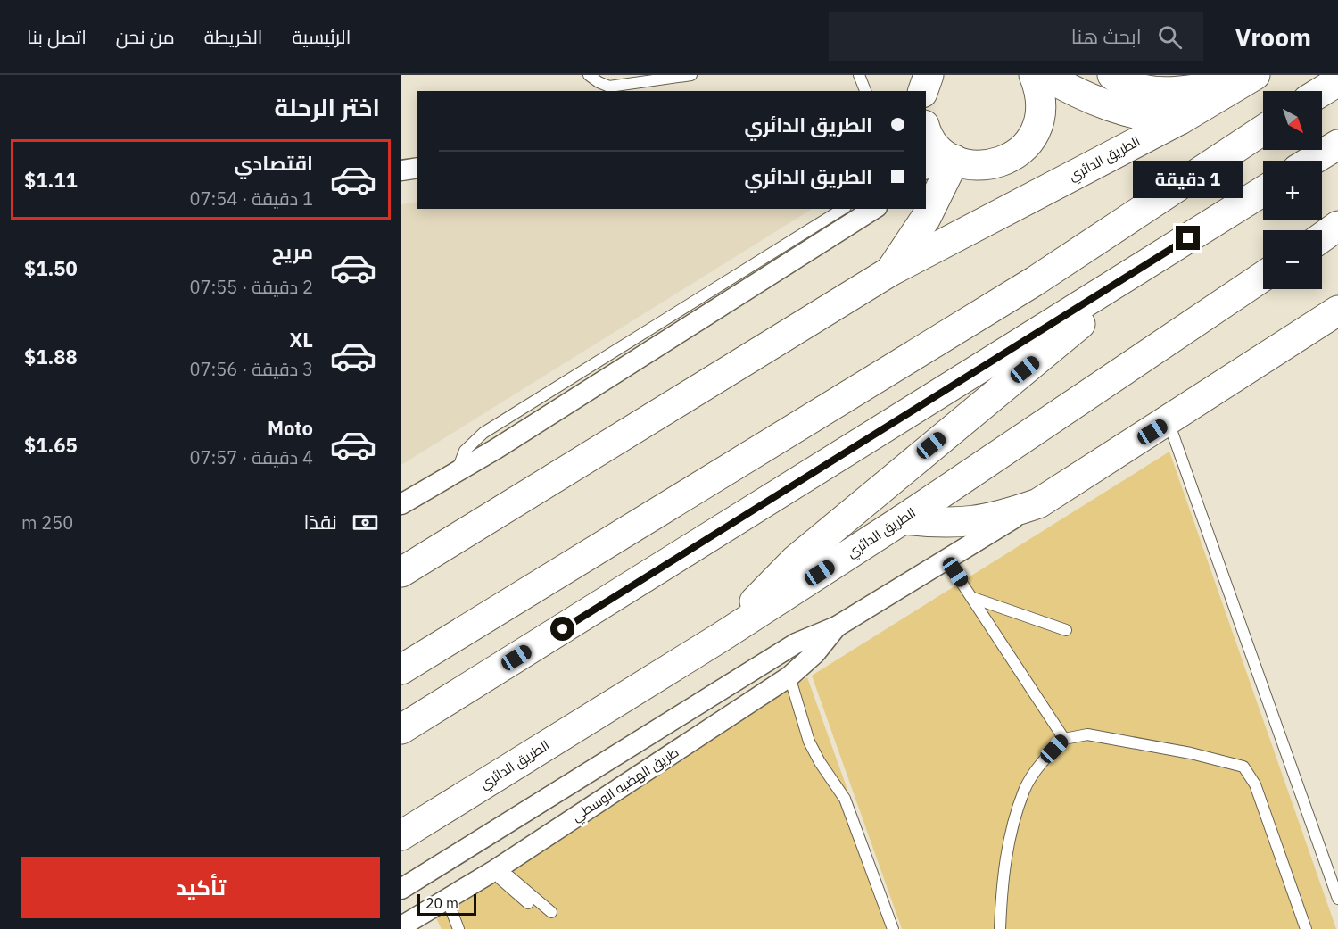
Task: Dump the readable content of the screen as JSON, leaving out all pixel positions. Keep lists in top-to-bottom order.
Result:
{
  "streets": {
    "main road": ["الطريق الدائري"],
    "street": ["طريق الهضبه الوسطي"]
  },
  "scale_bar": "20 m",
  "north": "bottom right",
  "page": {
    "header": "Vroom",
    "search": "ابحث هنا",
    "nav": [
      "الرئيسية",
      "الخريطة",
      "من نحن",
      "اتصل بنا"
    ],
    "heading": "اختر الرحلة",
    "map_buttons": ["+", "−"],
    "banner": ["الطريق الدائري", "الطريق الدائري"],
    "list": [
      {
        "name": "اقتصادي",
        "note": "1 دقيقة · 07:54",
        "value": "$1.11"
      },
      {
        "name": "مريح",
        "note": "2 دقيقة · 07:55",
        "value": "$1.50"
      },
      {
        "name": "XL",
        "note": "3 دقيقة · 07:56",
        "value": "$1.88"
      },
      {
        "name": "Moto",
        "note": "4 دقيقة · 07:57",
        "value": "$1.65"
      }
    ],
    "bubble": "1 دقيقة",
    "pay": ["نقدًا", "250 m"],
    "buttons": "تأكيد",
    "scale": "20 m"
  }
}
